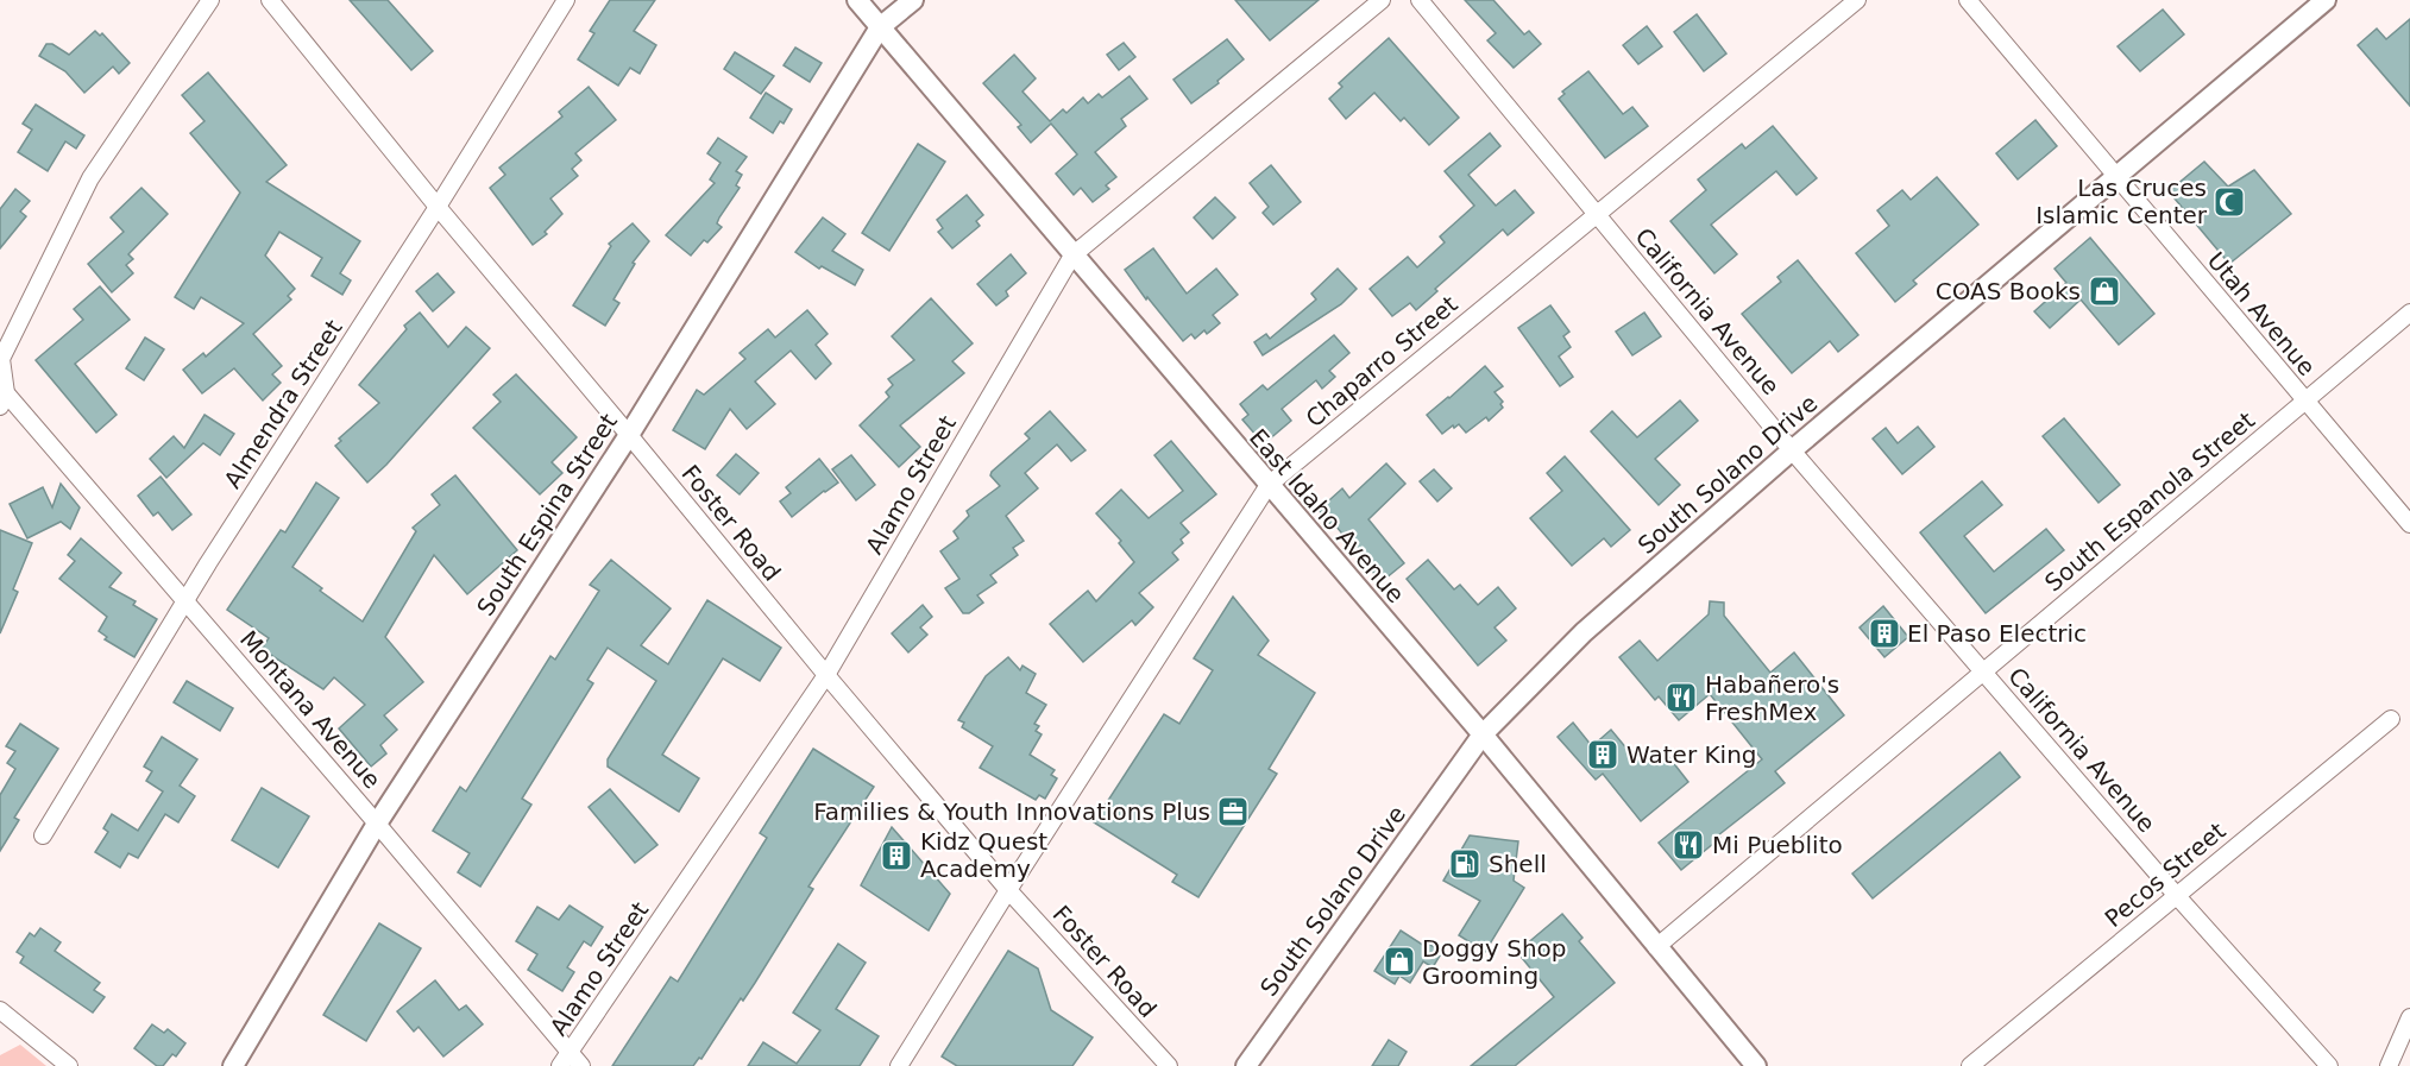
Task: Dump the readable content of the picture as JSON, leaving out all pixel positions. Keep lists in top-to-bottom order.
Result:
{
  "streets": {
    "street": [
      "California Avenue",
      "Utah Avenue",
      "Chaparro Street",
      "Almendra Street",
      "South Solano Drive",
      "Alamo Street",
      "South Espanola Street",
      "South Espina Street",
      "East Idaho Avenue",
      "Foster Road",
      "Montana Avenue",
      "Pecos Street"
    ]
  },
  "crossings": [
    ["California Avenue", "Chaparro Street"],
    ["California Avenue", "South Solano Drive"],
    ["California Avenue", "South Espanola Street"],
    ["California Avenue", "Pecos Street"],
    ["Utah Avenue", "South Solano Drive"],
    ["Utah Avenue", "South Espanola Street"],
    ["Chaparro Street", "East Idaho Avenue"],
    ["Chaparro Street", "Foster Road"],
    ["Almendra Street", "Foster Road"],
    ["Almendra Street", "Montana Avenue"],
    ["South Solano Drive", "East Idaho Avenue"],
    ["Alamo Street", "East Idaho Avenue"],
    ["Alamo Street", "Foster Road"],
    ["Alamo Street", "Montana Avenue"],
    ["South Espanola Street", "East Idaho Avenue"],
    ["South Espina Street", "East Idaho Avenue"],
    ["South Espina Street", "Foster Road"],
    ["South Espina Street", "Montana Avenue"]
  ],
  "places": {
    "mosque": ["Las Cruces Islamic Center"],
    "shop": ["COAS Books", "Doggy Shop Grooming"],
    "building": ["El Paso Electric", "Water King", "Kidz Quest Academy"],
    "restaurant": ["Habañero's FreshMex", "Mi Pueblito"],
    "office": ["Families & Youth Innovations Plus"],
    "fuel station": ["Shell"]
  }
}
